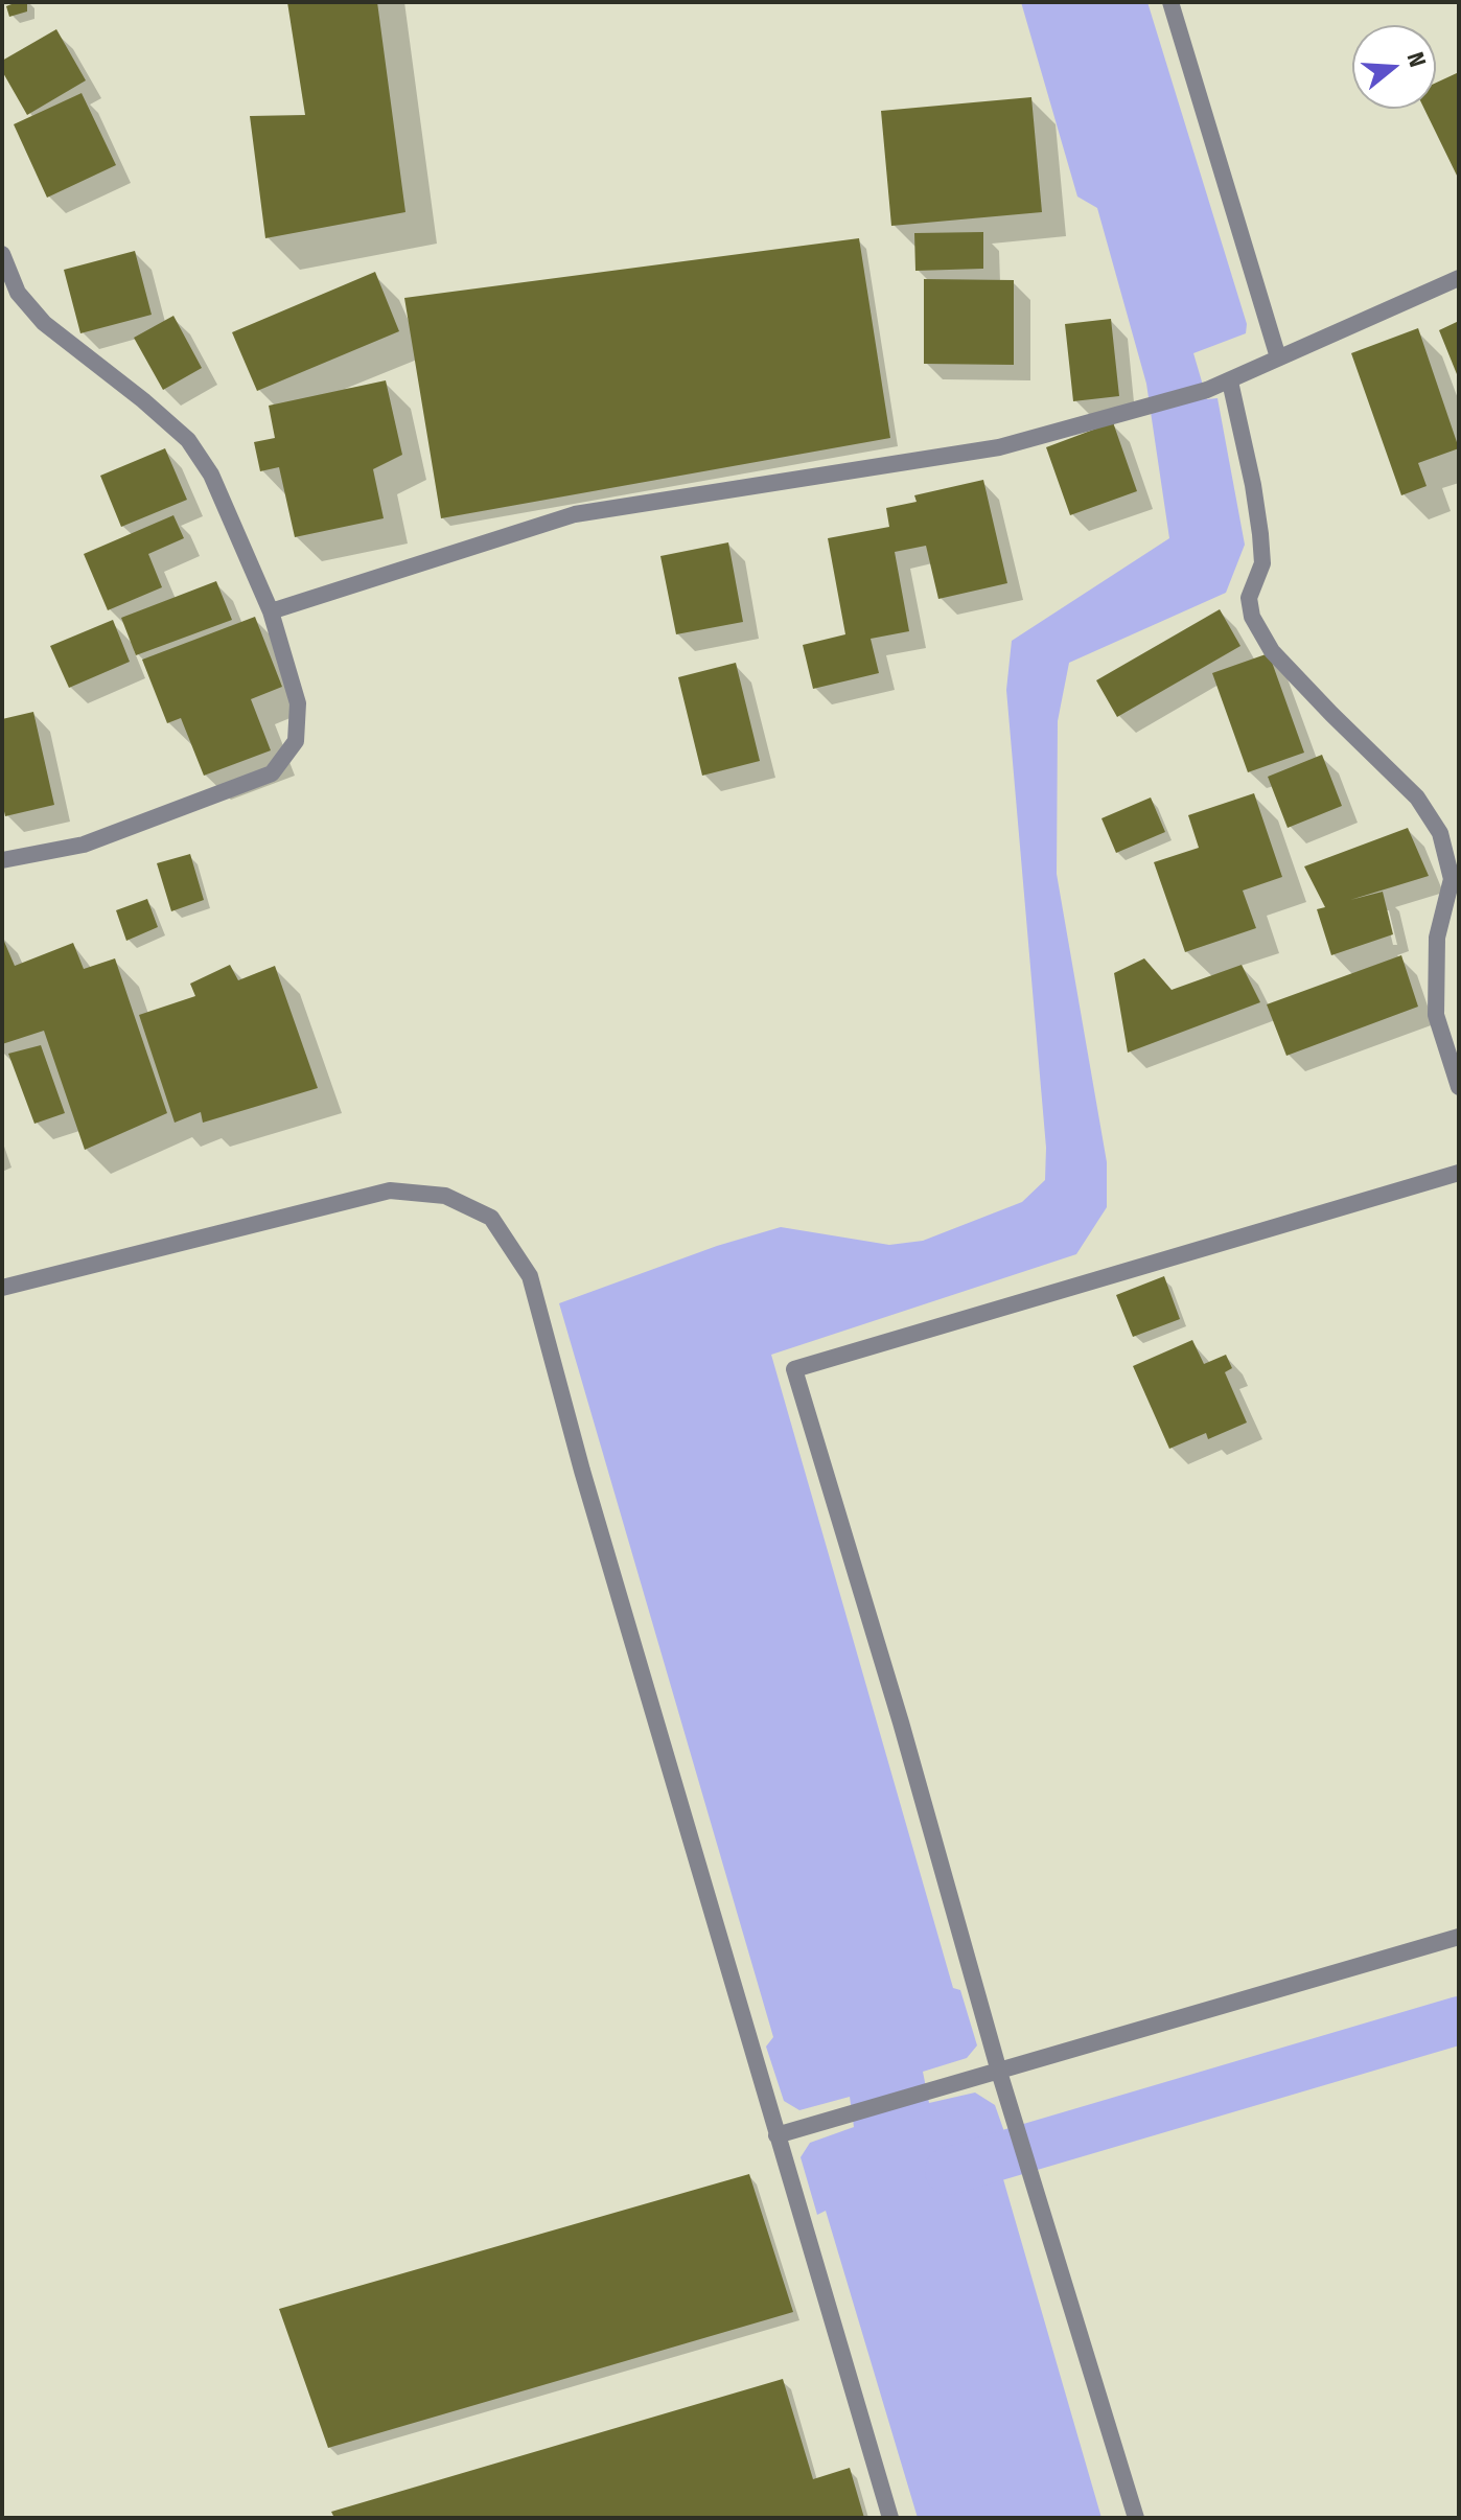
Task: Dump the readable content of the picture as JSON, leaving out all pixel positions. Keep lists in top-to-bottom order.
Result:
{
  "north": "right"
}
